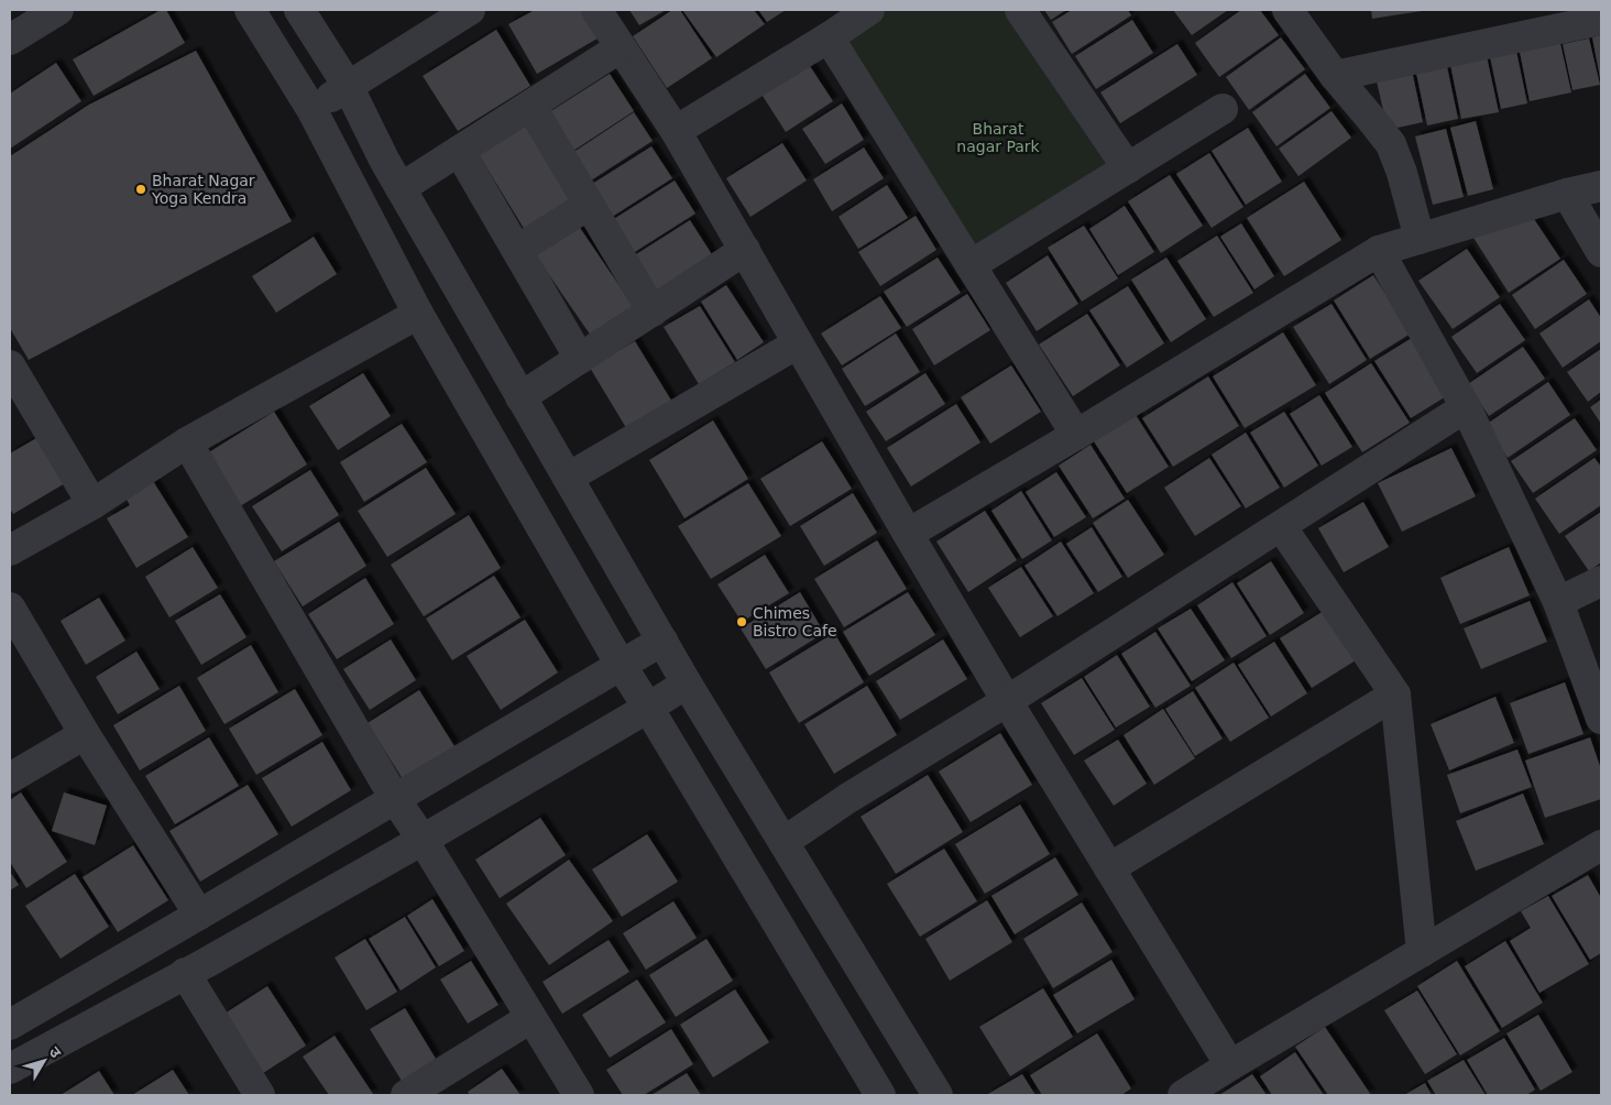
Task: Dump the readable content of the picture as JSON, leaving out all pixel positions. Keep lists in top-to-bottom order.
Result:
{
  "parks": ["Bharat nagar Park"],
  "places": ["Bharat Nagar Yoga Kendra", "Chimes Bistro Cafe"],
  "north": "top right"
}
